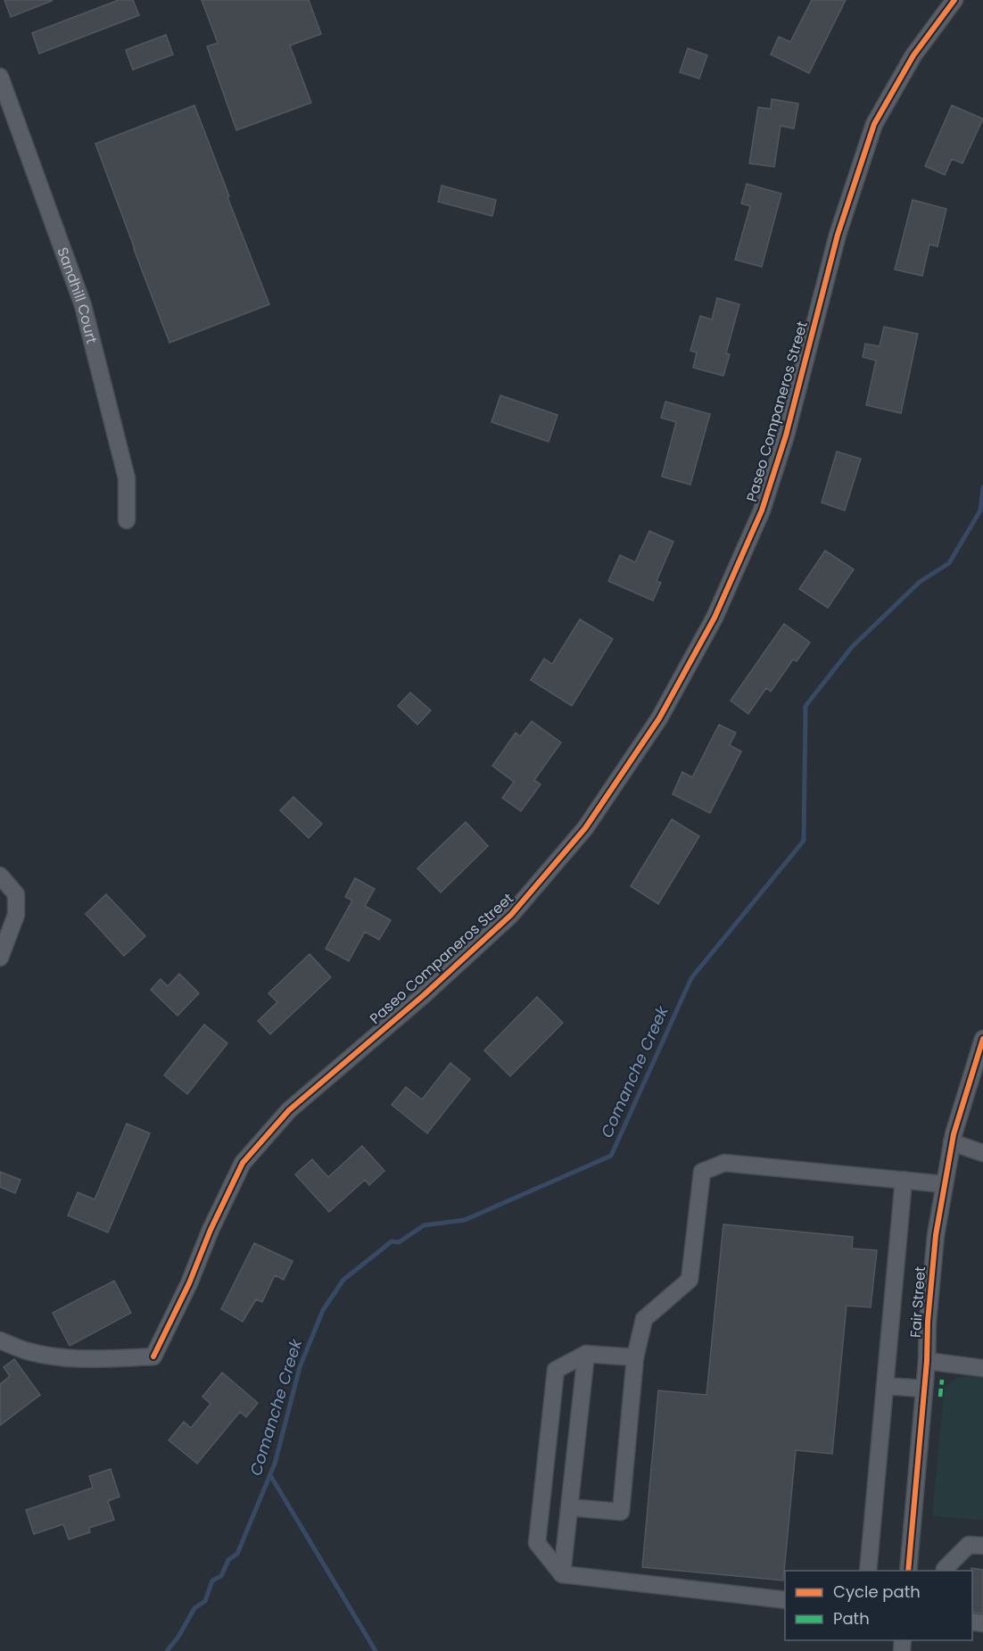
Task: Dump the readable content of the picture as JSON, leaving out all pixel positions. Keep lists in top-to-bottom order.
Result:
{
  "streets": {
    "street": ["Sandhill Court", "Paseo Companeros Street", "Fair Street"]
  },
  "water": ["Comanche Creek"],
  "legend": ["Cycle path", "Path"]
}
